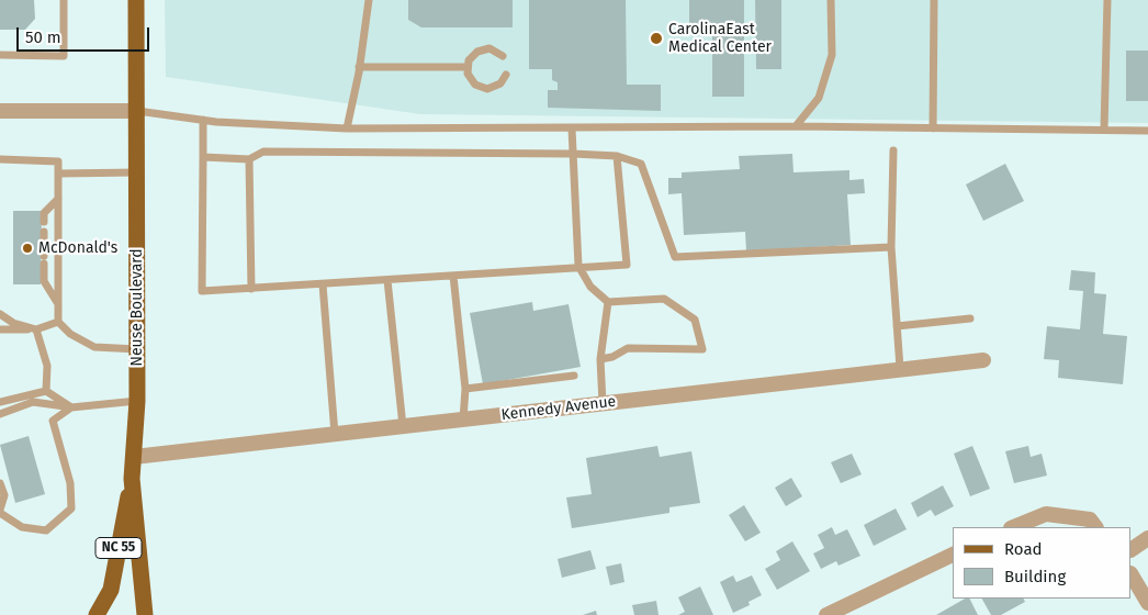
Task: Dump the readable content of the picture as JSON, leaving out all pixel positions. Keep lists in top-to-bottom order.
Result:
{
  "streets": {
    "main road": ["Neuse Boulevard", "NC 55"],
    "street": ["Kennedy Avenue"]
  },
  "crossings": [
    ["Neuse Boulevard", "Kennedy Avenue"],
    ["Neuse Boulevard", "NC 55"]
  ],
  "places": ["CarolinaEast Medical Center", "McDonald's"],
  "legend": ["Road", "Building"],
  "scale_bar": "50 m"
}
